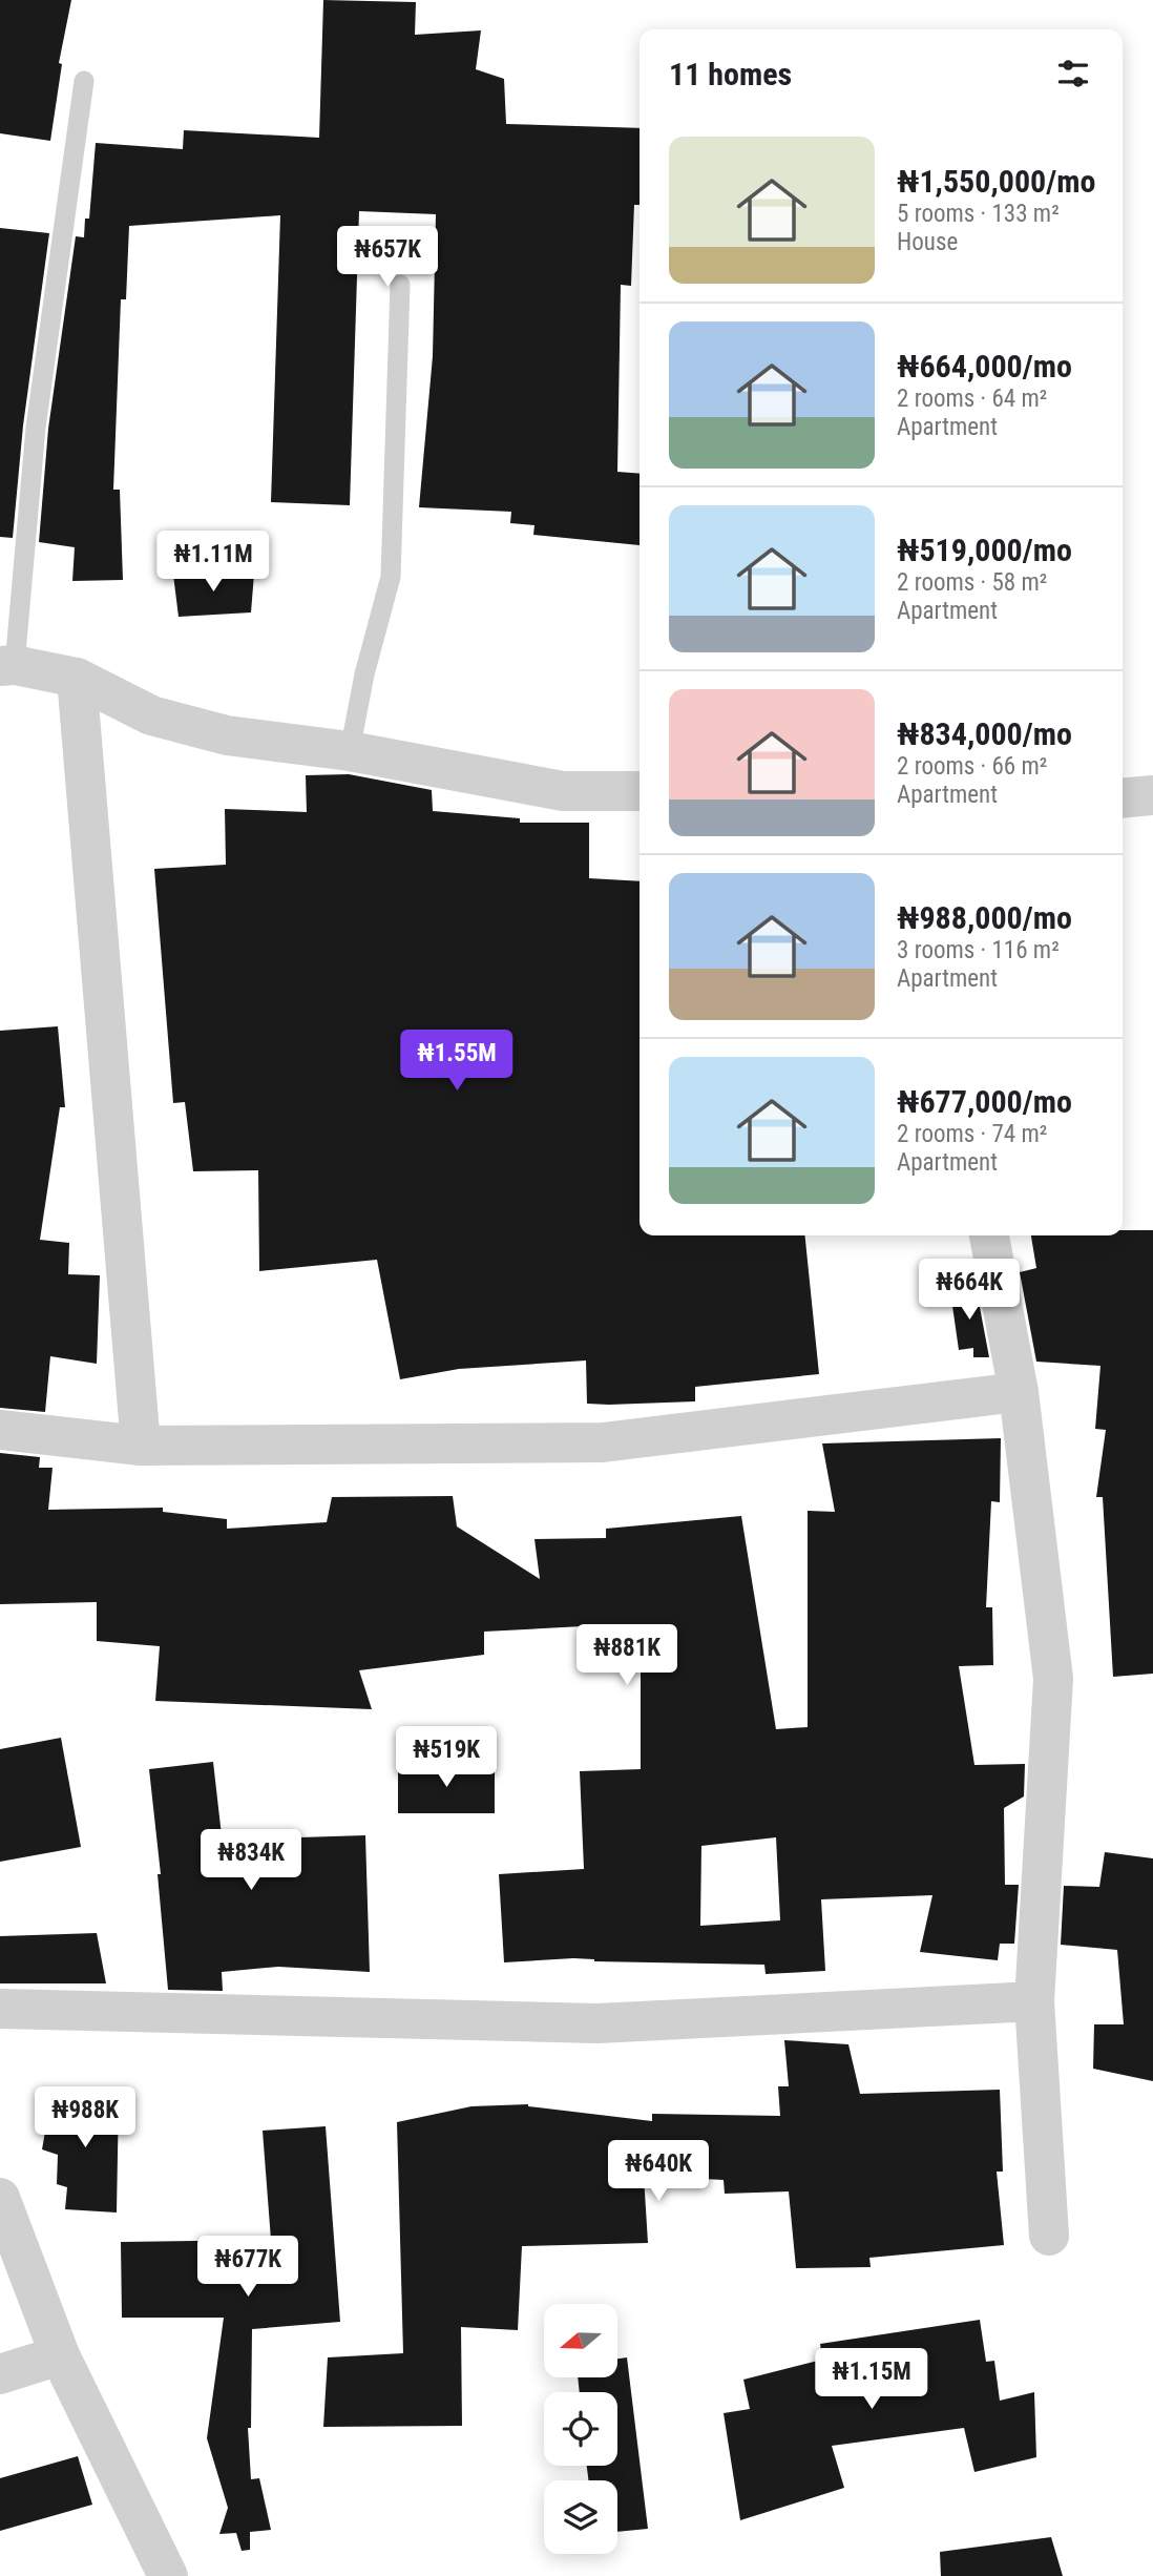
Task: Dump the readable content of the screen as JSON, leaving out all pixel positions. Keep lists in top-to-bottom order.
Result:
{
  "north": "left",
  "page": {
    "heading": "11 homes",
    "list": [
      {
        "name": "₦1,550,000/mo",
        "note": "5 rooms · 133 m² · House"
      },
      {
        "name": "₦664,000/mo",
        "note": "2 rooms · 64 m² · Apartment"
      },
      {
        "name": "₦519,000/mo",
        "note": "2 rooms · 58 m² · Apartment"
      },
      {
        "name": "₦834,000/mo",
        "note": "2 rooms · 66 m² · Apartment"
      },
      {
        "name": "₦988,000/mo",
        "note": "3 rooms · 116 m² · Apartment"
      },
      {
        "name": "₦677,000/mo",
        "note": "2 rooms · 74 m² · Apartment"
      }
    ],
    "price": [
      "₦657K",
      "₦1.11M",
      "₦1.55M",
      "₦664K",
      "₦881K",
      "₦519K",
      "₦834K",
      "₦988K",
      "₦640K",
      "₦677K",
      "₦1.15M"
    ]
  }
}
